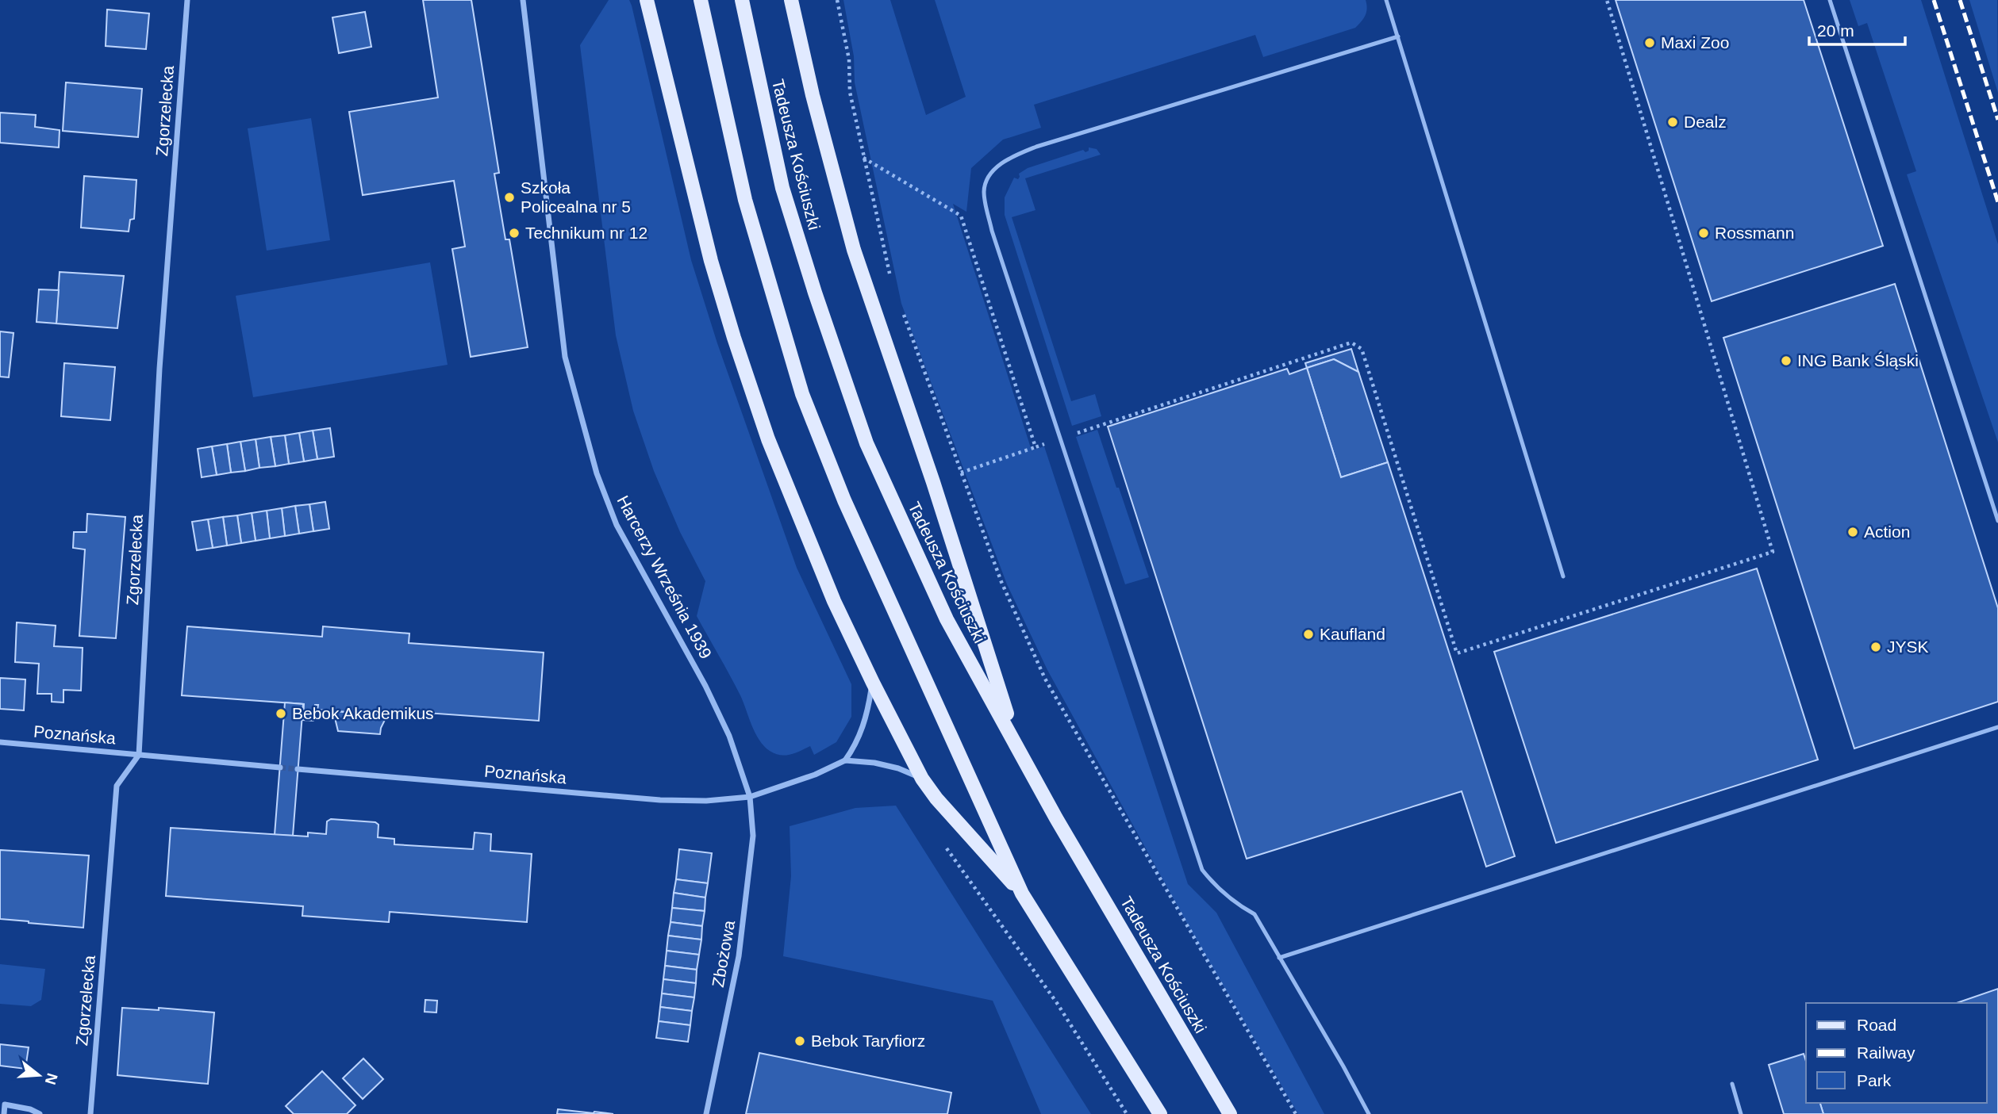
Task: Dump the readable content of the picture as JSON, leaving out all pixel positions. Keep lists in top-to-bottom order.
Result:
{
  "streets": {
    "main road": ["Tadeusza Kościuszki"],
    "street": [
      "Zgorzelecka",
      "Harcerzy Września 1939",
      "Poznańska",
      "Zbożowa"
    ]
  },
  "crossings": [
    ["Zgorzelecka", "Poznańska"],
    ["Harcerzy Września 1939", "Poznańska"],
    ["Harcerzy Września 1939", "Zbożowa"],
    ["Poznańska", "Zbożowa"]
  ],
  "places": [
    "Maxi Zoo",
    "Dealz",
    "Szkoła Policealna nr 5",
    "Technikum nr 12",
    "Rossmann",
    "ING Bank Śląski",
    "Action",
    "Kaufland",
    "JYSK",
    "Bebok Akademikus",
    "Bebok Taryfiorz"
  ],
  "legend": ["Road", "Railway", "Park"],
  "scale_bar": "20 m",
  "north": "right"
}
